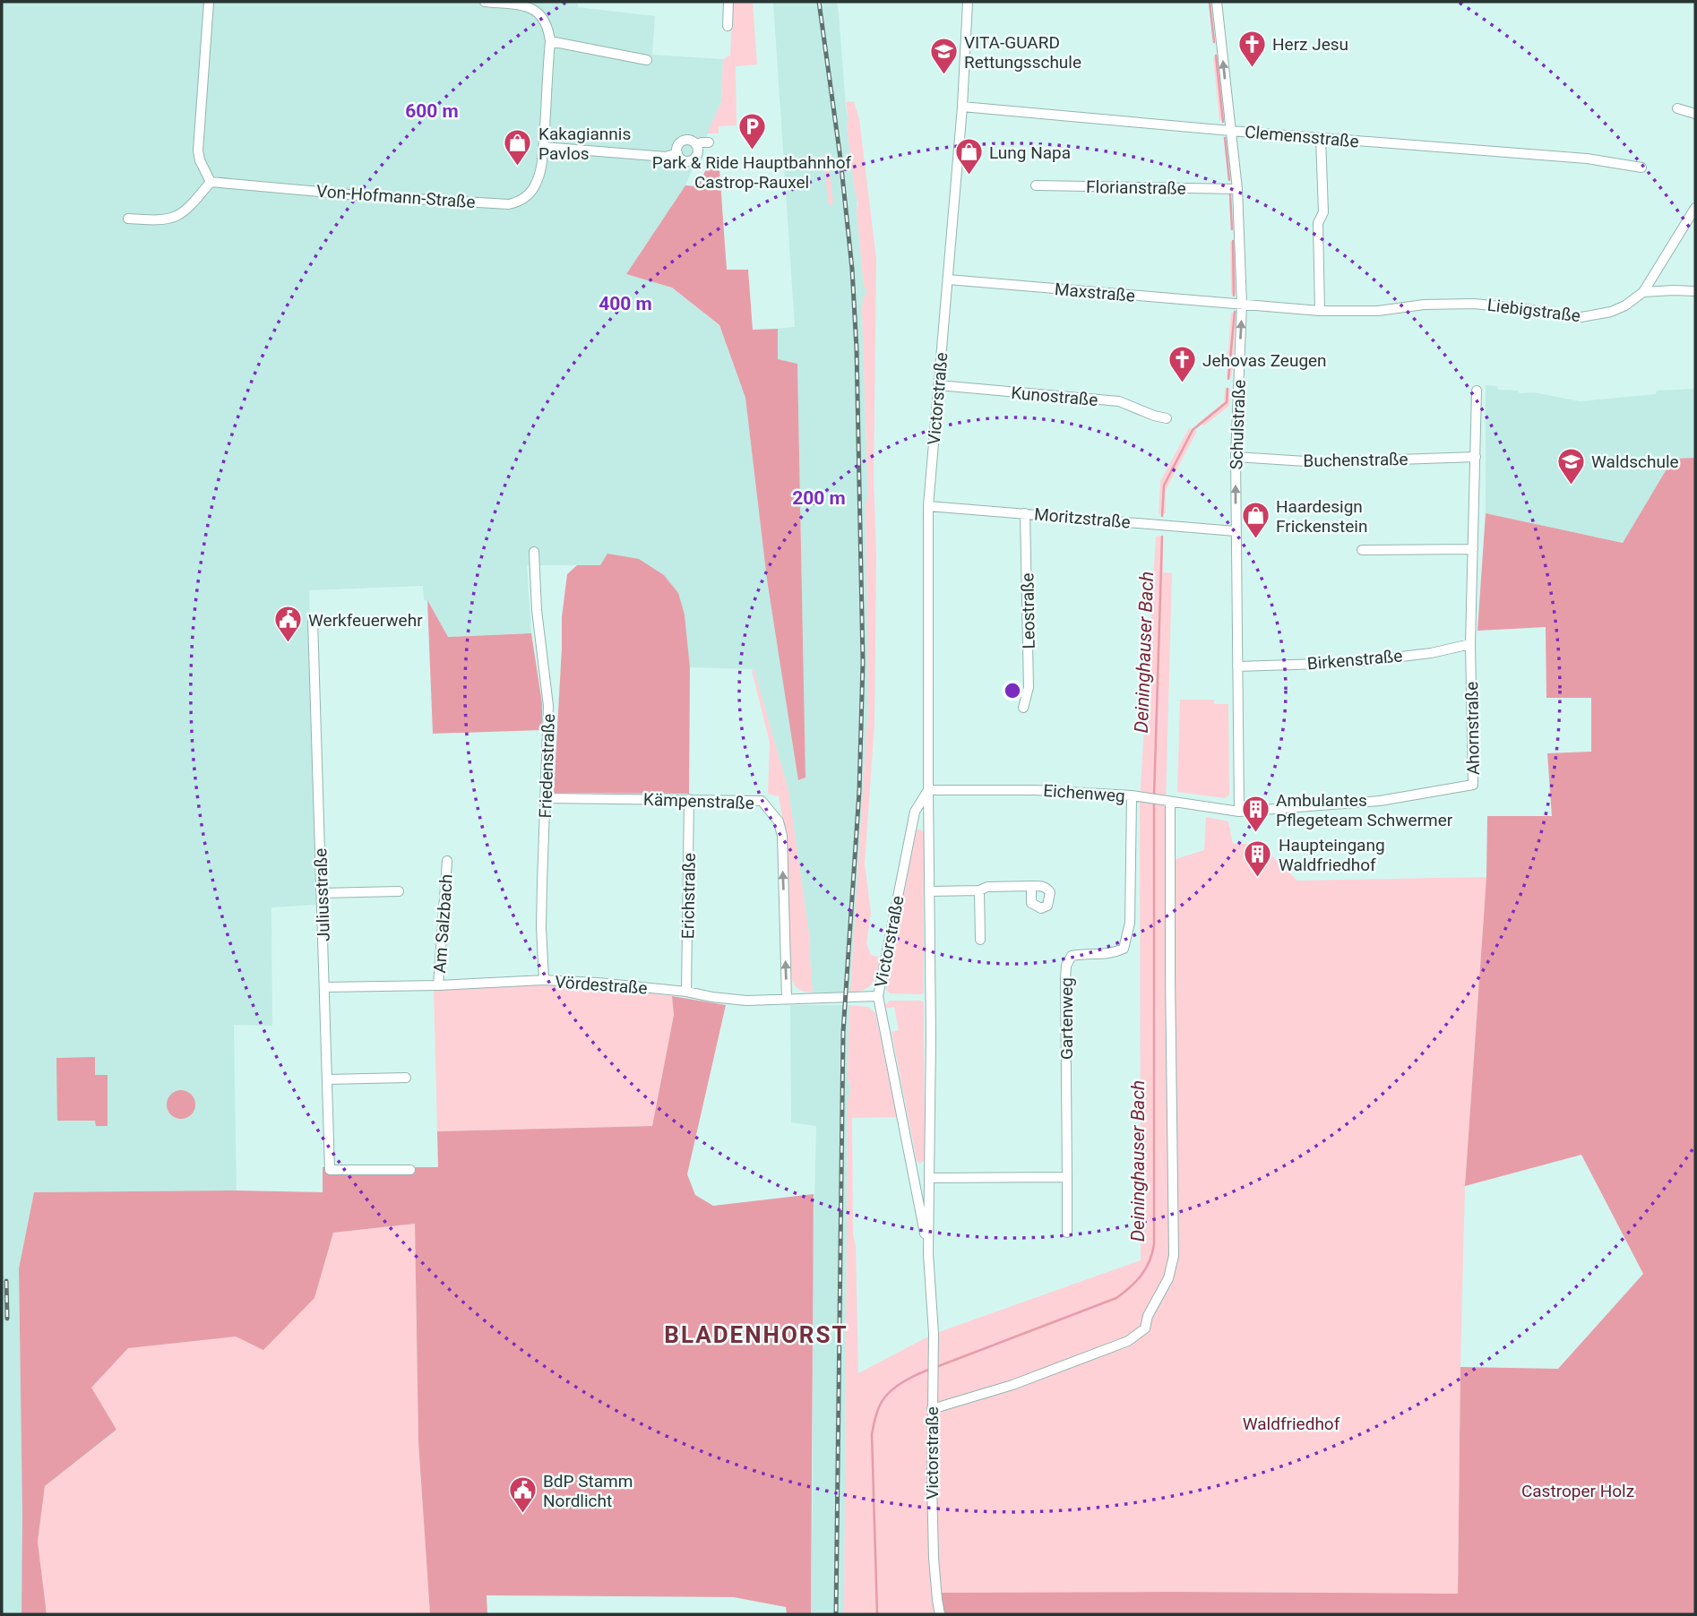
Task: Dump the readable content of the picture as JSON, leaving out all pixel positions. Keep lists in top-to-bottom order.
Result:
{
  "streets": {
    "street": [
      "Clemensstraße",
      "Florianstraße",
      "Von-Hofmann-Straße",
      "Maxstraße",
      "Liebigstraße",
      "Kunostraße",
      "Victorstraße",
      "Schulstraße",
      "Buchenstraße",
      "Moritzstraße",
      "Leostraße",
      "Birkenstraße",
      "Ahornstraße",
      "Friedenstraße",
      "Eichenweg",
      "Kämpenstraße",
      "Juliusstraße",
      "Erichstraße",
      "Am Salzbach",
      "Vördestraße",
      "Gartenweg"
    ]
  },
  "crossings": [
    ["Clemensstraße", "Victorstraße"],
    ["Clemensstraße", "Schulstraße"],
    ["Florianstraße", "Schulstraße"],
    ["Maxstraße", "Liebigstraße"],
    ["Maxstraße", "Victorstraße"],
    ["Maxstraße", "Schulstraße"],
    ["Liebigstraße", "Schulstraße"],
    ["Kunostraße", "Victorstraße"],
    ["Victorstraße", "Moritzstraße"],
    ["Victorstraße", "Eichenweg"],
    ["Victorstraße", "Vördestraße"],
    ["Schulstraße", "Buchenstraße"],
    ["Schulstraße", "Moritzstraße"],
    ["Schulstraße", "Birkenstraße"],
    ["Schulstraße", "Ahornstraße"],
    ["Schulstraße", "Eichenweg"],
    ["Buchenstraße", "Ahornstraße"],
    ["Moritzstraße", "Leostraße"],
    ["Birkenstraße", "Ahornstraße"],
    ["Ahornstraße", "Eichenweg"],
    ["Friedenstraße", "Kämpenstraße"],
    ["Friedenstraße", "Vördestraße"],
    ["Eichenweg", "Gartenweg"],
    ["Kämpenstraße", "Erichstraße"],
    ["Kämpenstraße", "Vördestraße"],
    ["Juliusstraße", "Vördestraße"],
    ["Erichstraße", "Vördestraße"],
    ["Am Salzbach", "Vördestraße"]
  ],
  "one_way": ["Schulstraße", "Kämpenstraße"],
  "districts": ["BLADENHORST"],
  "water": ["Deininghauser Bach"],
  "parks": ["Waldfriedhof", "Castroper Holz"],
  "places": {
    "church": ["Herz Jesu", "Jehovas Zeugen"],
    "school or university": ["VITA-GUARD Rettungsschule", "Waldschule"],
    "parking": ["Park & Ride Hauptbahnhof Castrop-Rauxel"],
    "shop": ["Kakagiannis Pavlos", "Lung Napa", "Haardesign Frickenstein"],
    "public building": ["Werkfeuerwehr", "BdP Stamm Nordlicht"],
    "building": ["Ambulantes Pflegeteam Schwermer", "Haupteingang Waldfriedhof"]
  },
  "rings": ["600 m", "400 m", "200 m"]
}
